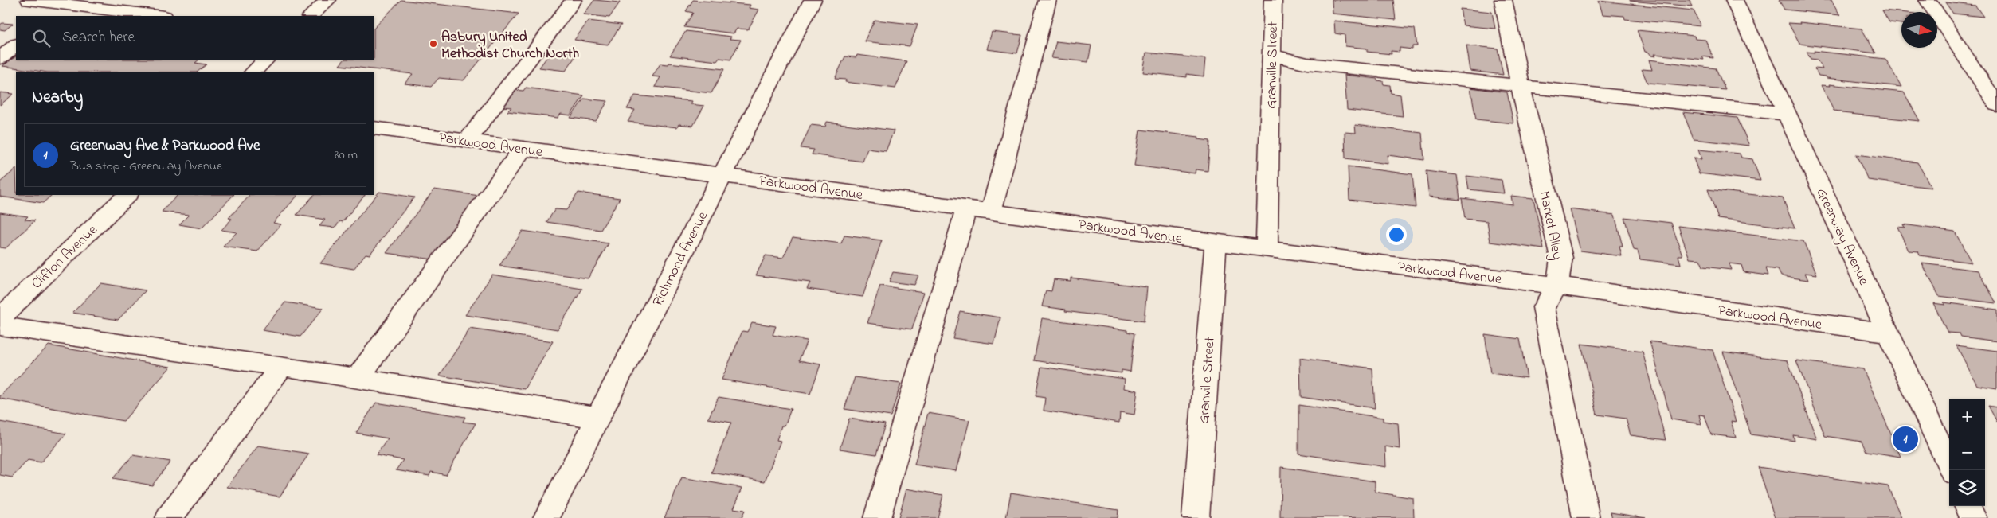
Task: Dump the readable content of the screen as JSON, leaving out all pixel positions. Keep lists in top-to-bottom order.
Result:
{
  "streets": {
    "street": [
      "Granville Street",
      "Parkwood Avenue",
      "Market Alley",
      "Greenway Avenue",
      "Clifton Avenue",
      "Richmond Avenue"
    ]
  },
  "crossings": [
    ["Granville Street", "Parkwood Avenue"],
    ["Parkwood Avenue", "Market Alley"],
    ["Parkwood Avenue", "Greenway Avenue"],
    ["Parkwood Avenue", "Richmond Avenue"]
  ],
  "places": ["Asbury United Methodist Church North"],
  "north": "right",
  "page": {
    "search": "Search here",
    "heading": "Nearby",
    "list": [
      {
        "mark": "1",
        "name": "Greenway Ave & Parkwood Ave",
        "note": "Bus stop · Greenway Avenue",
        "value": "80 m"
      }
    ],
    "map_buttons": ["+", "−"],
    "pins": "1"
  }
}
